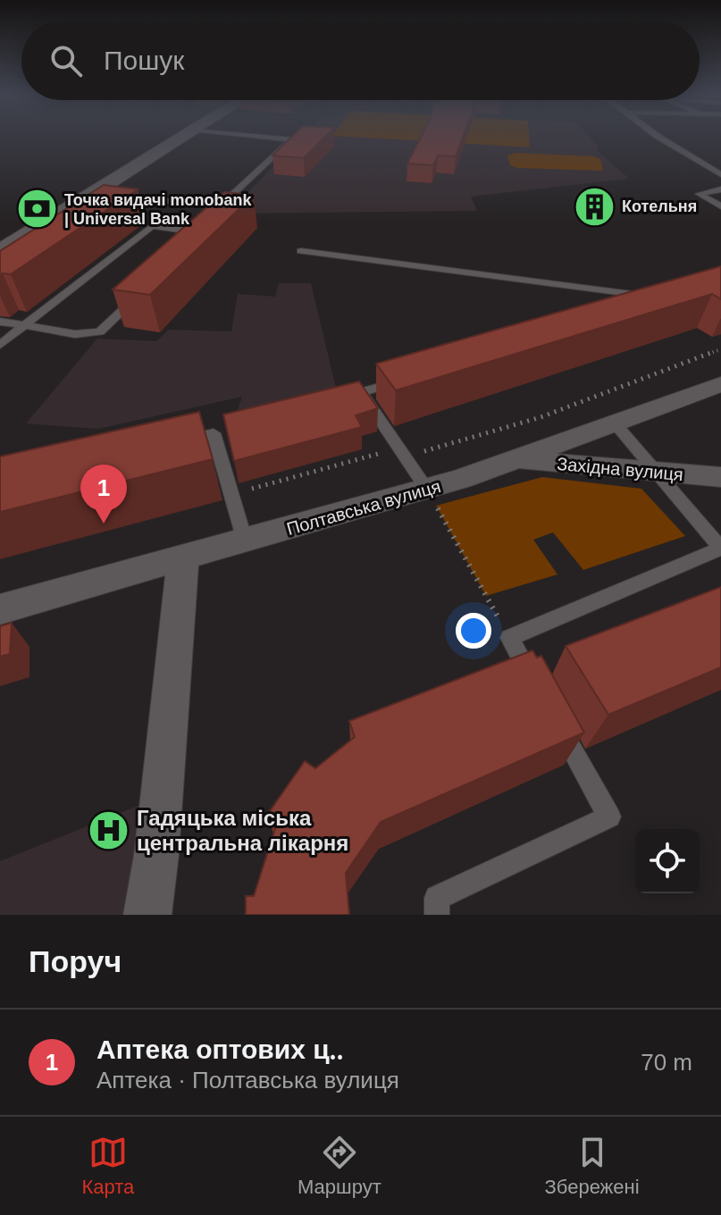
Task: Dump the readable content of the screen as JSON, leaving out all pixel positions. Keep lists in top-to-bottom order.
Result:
{
  "streets": {
    "street": ["Західна вулиця", "Полтавська вулиця"]
  },
  "crossings": [
    ["Західна вулиця", "Полтавська вулиця"]
  ],
  "places": {
    "building": ["Котельня"],
    "bank": ["Точка видачі monobank | Universal Bank"],
    "hospital": ["Гадяцька міська центральна лікарня"]
  },
  "page": {
    "search": "Пошук",
    "pins": "1",
    "heading": "Поруч",
    "list": [
      {
        "mark": "1",
        "name": "Аптека оптових ц‥",
        "note": "Аптека · Полтавська вулиця",
        "value": "70 m"
      }
    ],
    "nav": ["Карта", "Маршрут", "Збережені"]
  }
}
